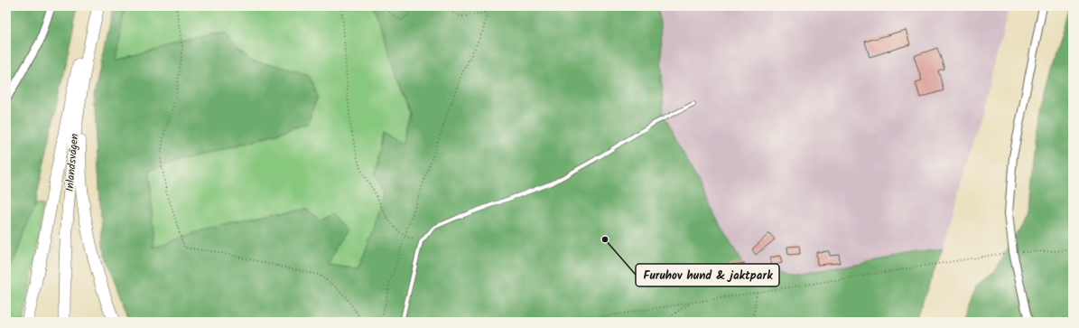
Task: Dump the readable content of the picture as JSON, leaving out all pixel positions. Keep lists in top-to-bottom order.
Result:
{
  "streets": {
    "highway": ["Inlandsvägen"]
  },
  "places": ["Furuhov hund & jaktpark"]
}
